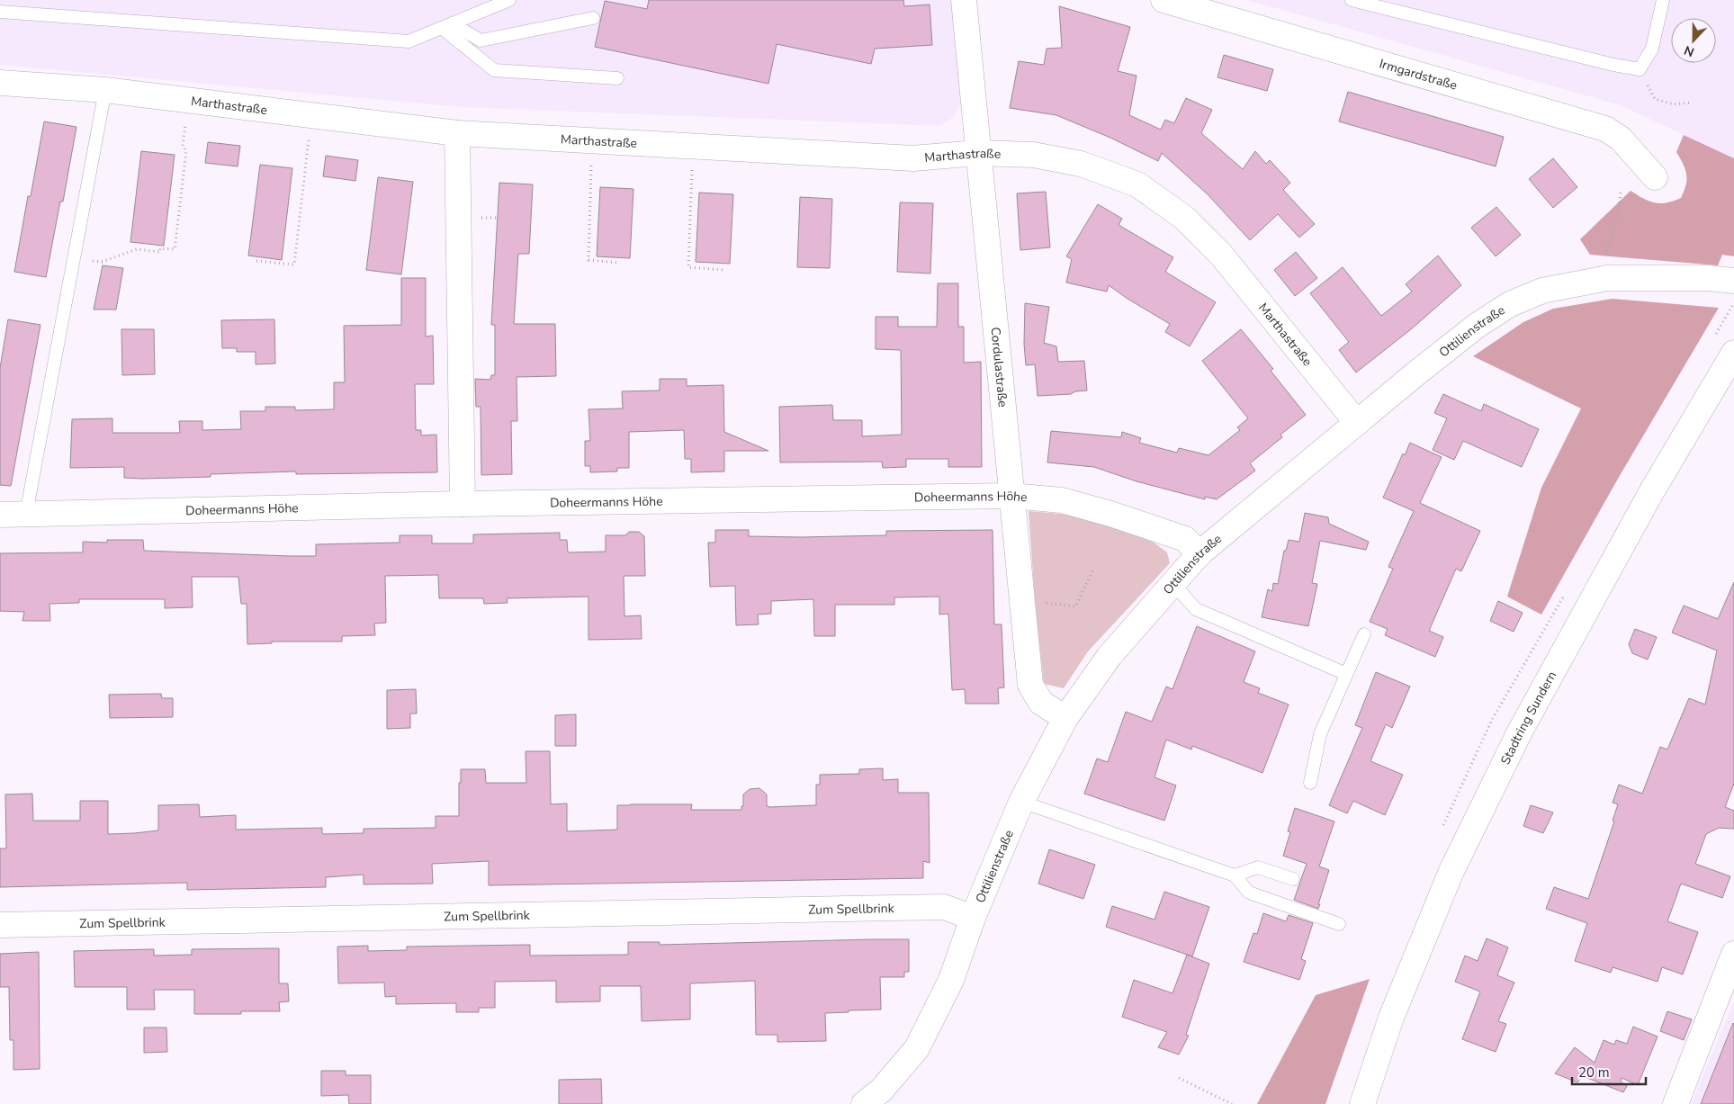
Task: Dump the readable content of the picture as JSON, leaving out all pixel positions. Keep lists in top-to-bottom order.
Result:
{
  "streets": {
    "street": [
      "Irmgardstraße",
      "Marthastraße",
      "Ottilienstraße",
      "Cordulastraße",
      "Doheermanns Höhe",
      "Stadtring Sundern",
      "Zum Spellbrink"
    ]
  },
  "crossings": [
    ["Marthastraße", "Ottilienstraße"],
    ["Marthastraße", "Cordulastraße"],
    ["Ottilienstraße", "Cordulastraße"],
    ["Ottilienstraße", "Doheermanns Höhe"],
    ["Ottilienstraße", "Zum Spellbrink"],
    ["Cordulastraße", "Doheermanns Höhe"]
  ],
  "scale_bar": "20 m",
  "north": "bottom"
}
